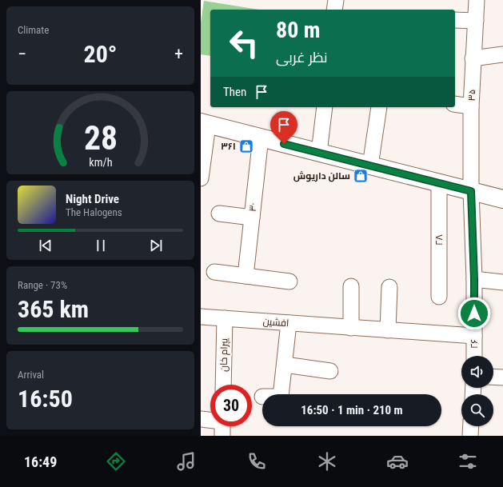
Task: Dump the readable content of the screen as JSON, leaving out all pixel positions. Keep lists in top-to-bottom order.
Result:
{
  "streets": {
    "street": [
      "۳۵",
      "۳۰",
      "۲۸",
      "افشین",
      "۲۶",
      "یپرام خان"
    ]
  },
  "crossings": [
    ["۳۵", "۲۶"],
    ["افشین", "۲۶"],
    ["افشین", "یپرام خان"]
  ],
  "places": {
    "shop": ["۳۶۱", "سالن داریوش"]
  },
  "page": {
    "tile": [
      "Climate",
      ["Range · 73%", "365 km"],
      ["Arrival", "16:50"]
    ],
    "turn": ["80 m", "نظر غربی"],
    "heat": ["−", "20°", "+"],
    "then": "Then",
    "song": ["Night Drive", "The Halogens"],
    "limit": "30",
    "trip": "16:50 · 1 min · 210 m",
    "tabs": "16:49",
    "gauge": ["28", "km/h"]
  }
}
